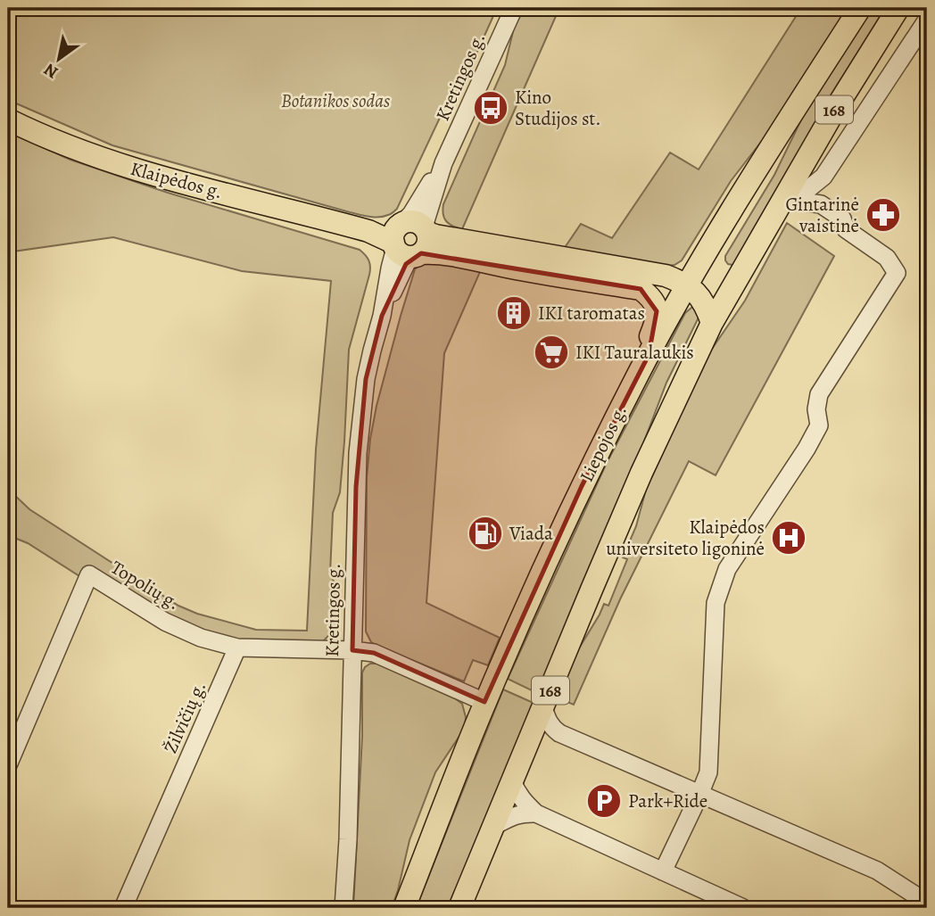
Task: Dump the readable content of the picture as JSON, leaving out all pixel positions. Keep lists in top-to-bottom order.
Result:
{
  "streets": {
    "main road": ["168", "Klaipėdos g.", "Liepojos g."],
    "street": ["Kretingos g.", "Topolių g.", "Žilvičių g."]
  },
  "crossings": [
    ["Kretingos g.", "Klaipėdos g."],
    ["Topolių g.", "Žilvičių g."]
  ],
  "parks": ["Botanikos sodas"],
  "places": {
    "bus stop": ["Kino Studijos st."],
    "pharmacy": ["Gintarinė vaistinė"],
    "building": ["IKI taromatas"],
    "supermarket": ["IKI Tauralaukis"],
    "fuel station": ["Viada"],
    "hospital": ["Klaipėdos universiteto ligoninė"],
    "parking": ["Park+Ride"]
  },
  "north": "bottom left"
}
